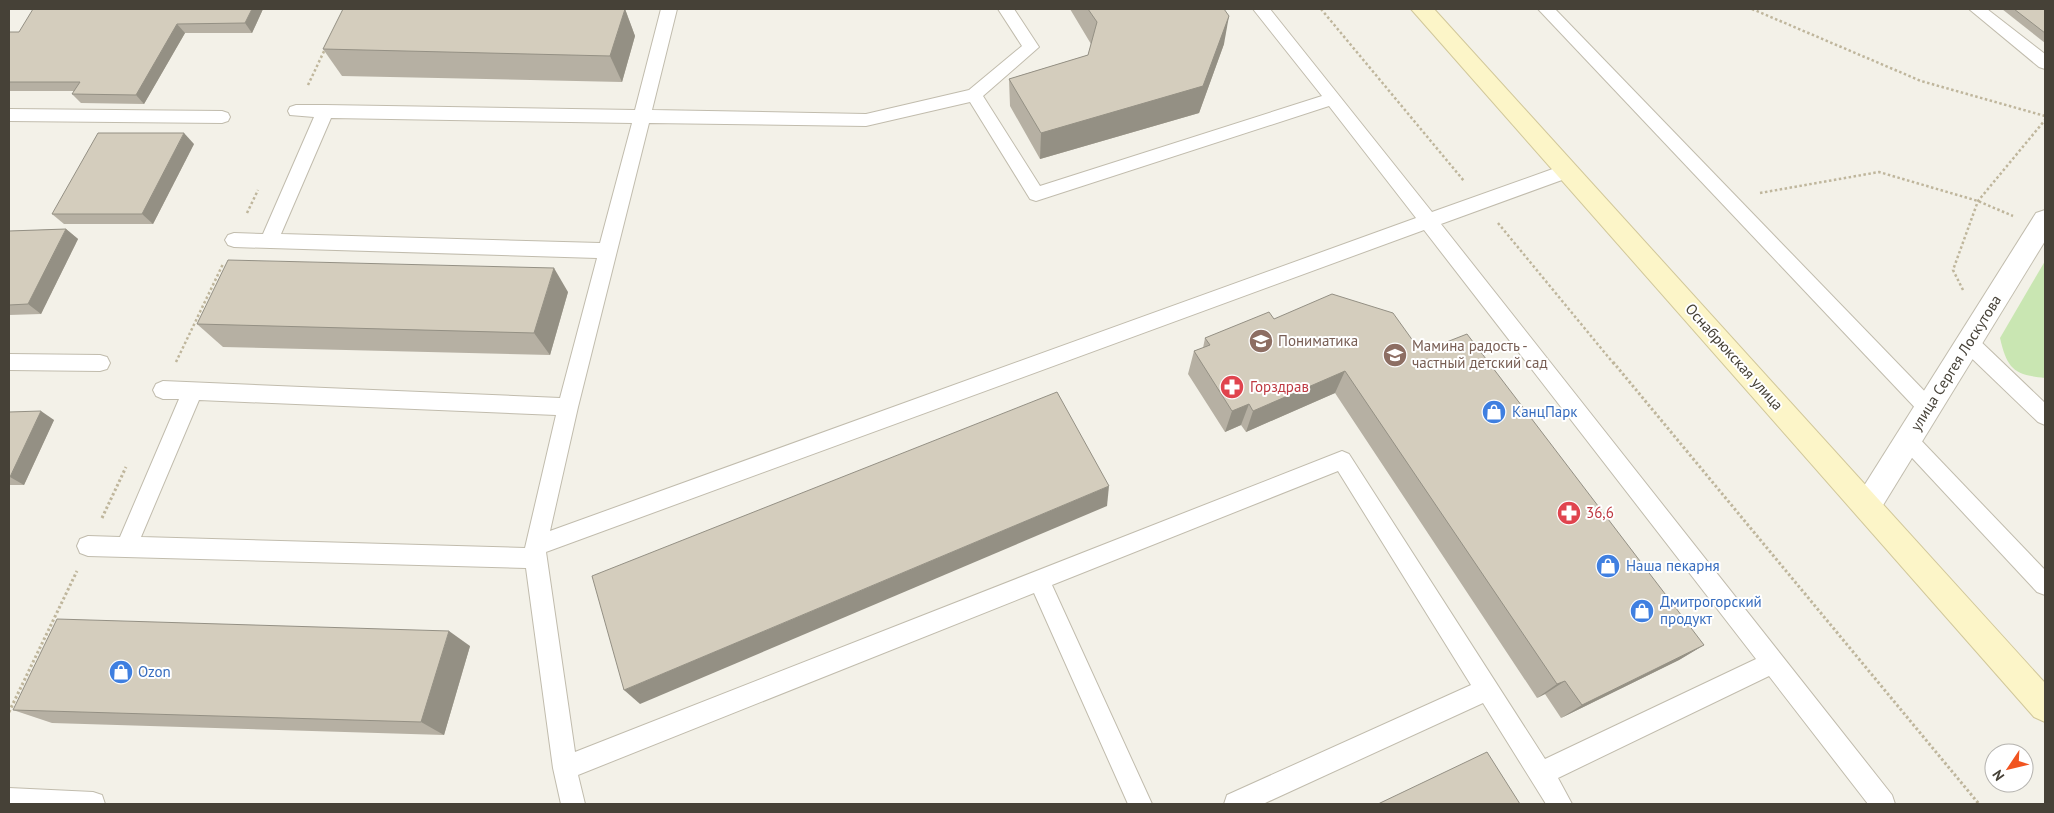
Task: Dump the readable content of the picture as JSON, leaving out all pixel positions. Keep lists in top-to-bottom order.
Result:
{
  "streets": {
    "street": ["Оснабрюкская улица", "улица Сергея Лоскутова"]
  },
  "crossings": [
    ["Оснабрюкская улица", "улица Сергея Лоскутова"]
  ],
  "places": {
    "school or university": ["Пониматика", "Мамина радость - частный детский сад"],
    "pharmacy": ["Горздрав", "36,6"],
    "shop": [
      "КанцПарк",
      "Наша пекарня",
      "Дмитрогорский продукт",
      "Ozon"
    ]
  },
  "north": "bottom left"
}
